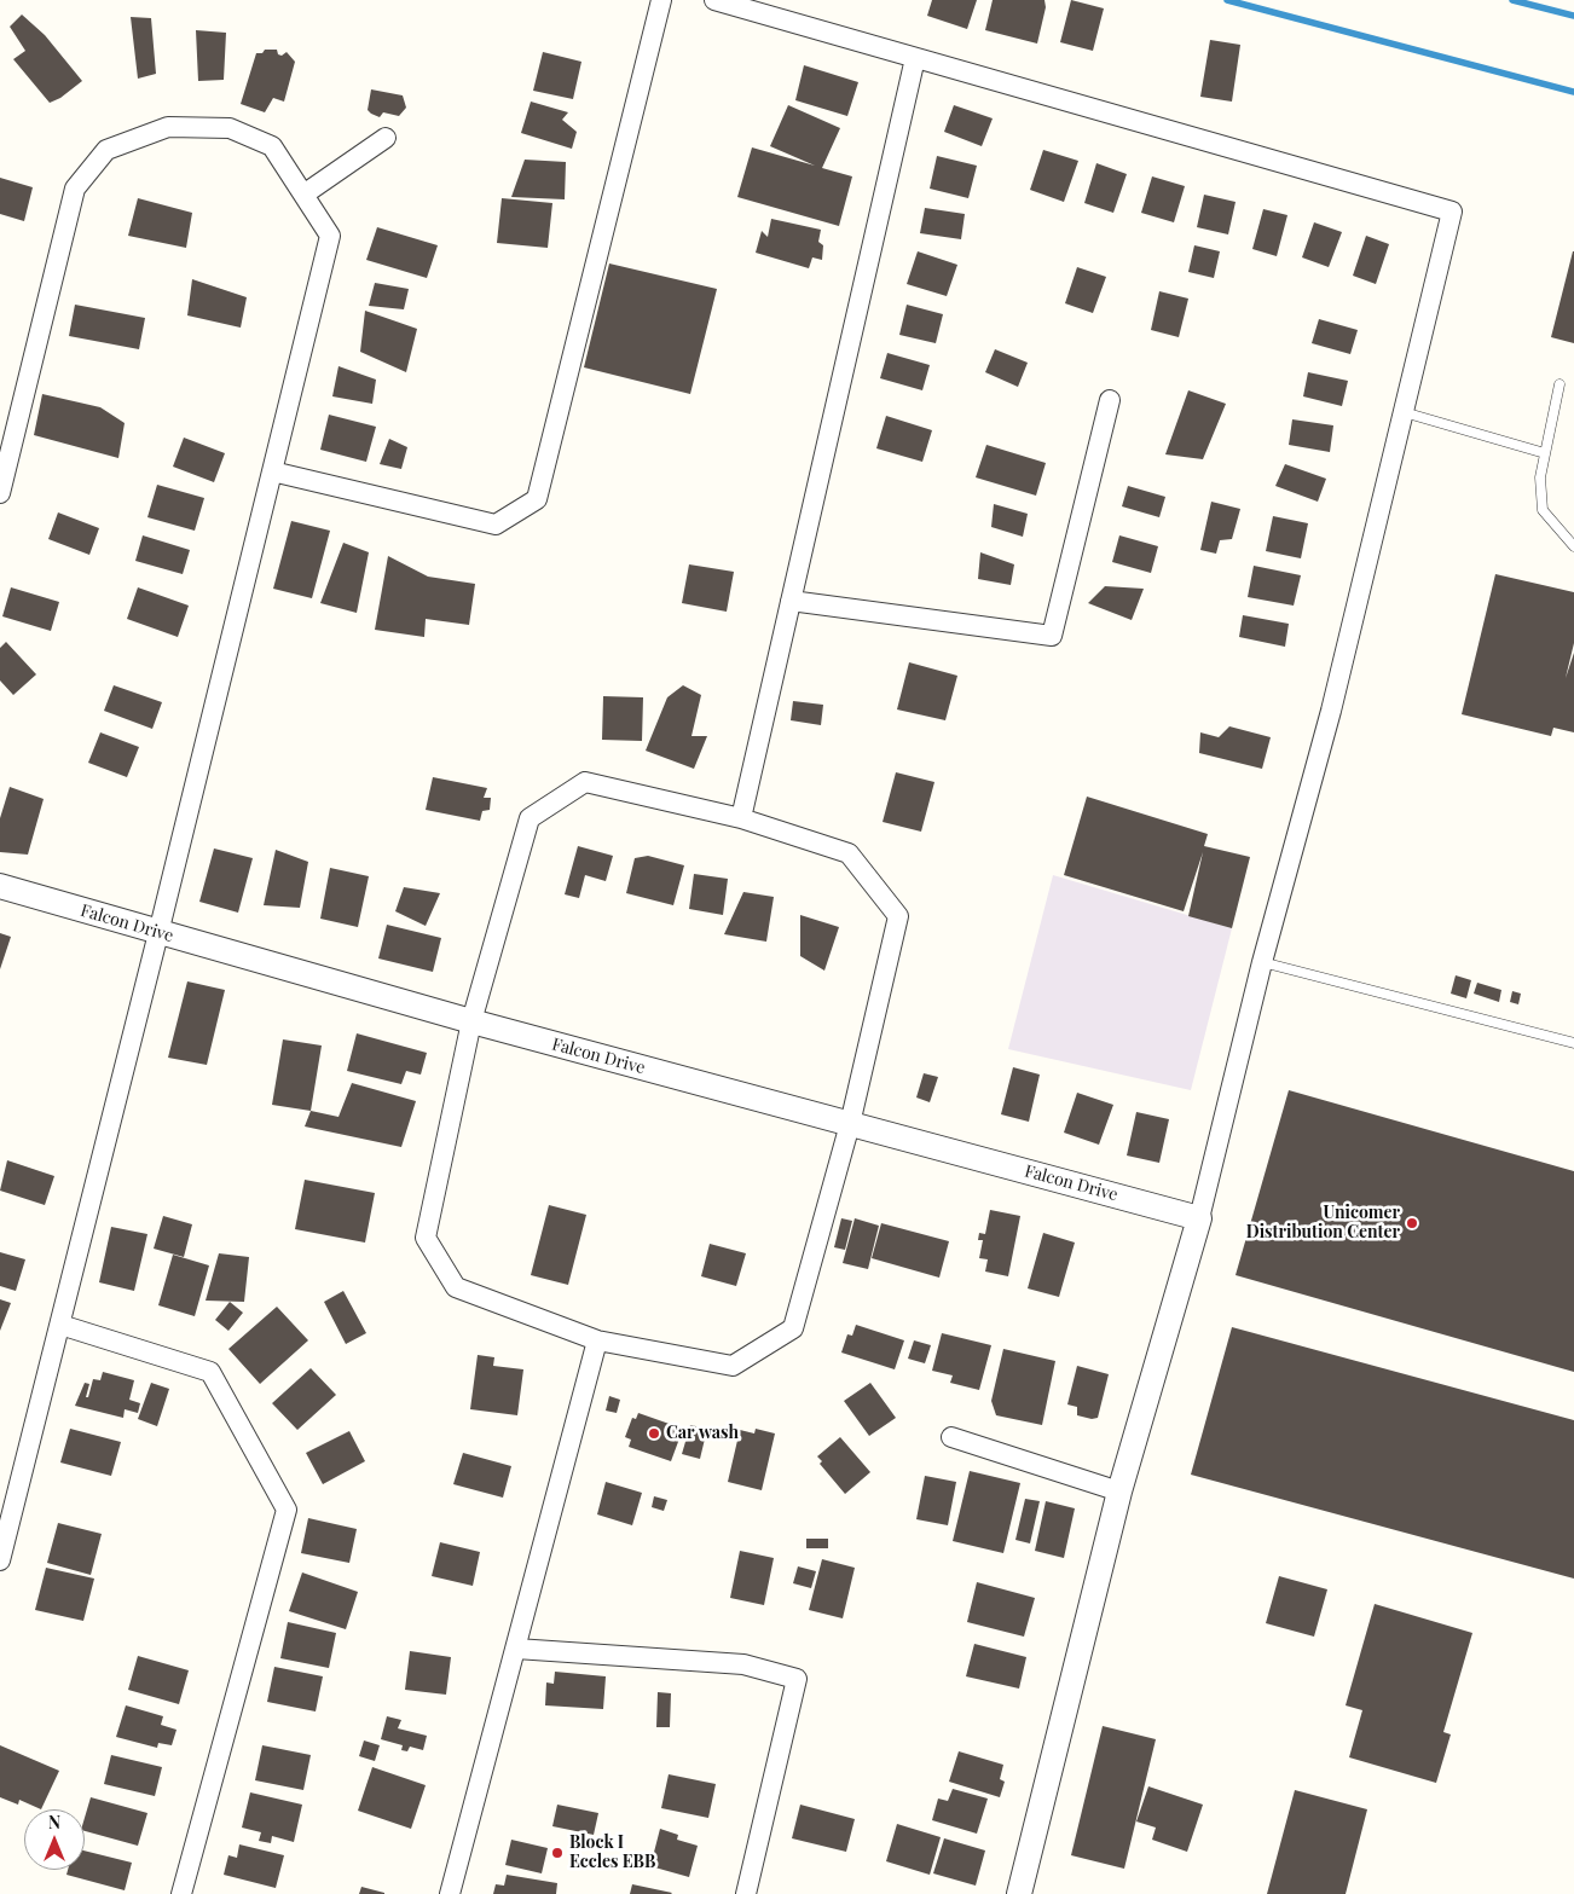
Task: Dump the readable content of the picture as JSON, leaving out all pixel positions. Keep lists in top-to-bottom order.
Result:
{
  "streets": {
    "street": ["Falcon Drive"]
  },
  "places": ["Unicomer Distribution Center", "Car wash", "Block I Eccles EBB"],
  "north": "top"
}
